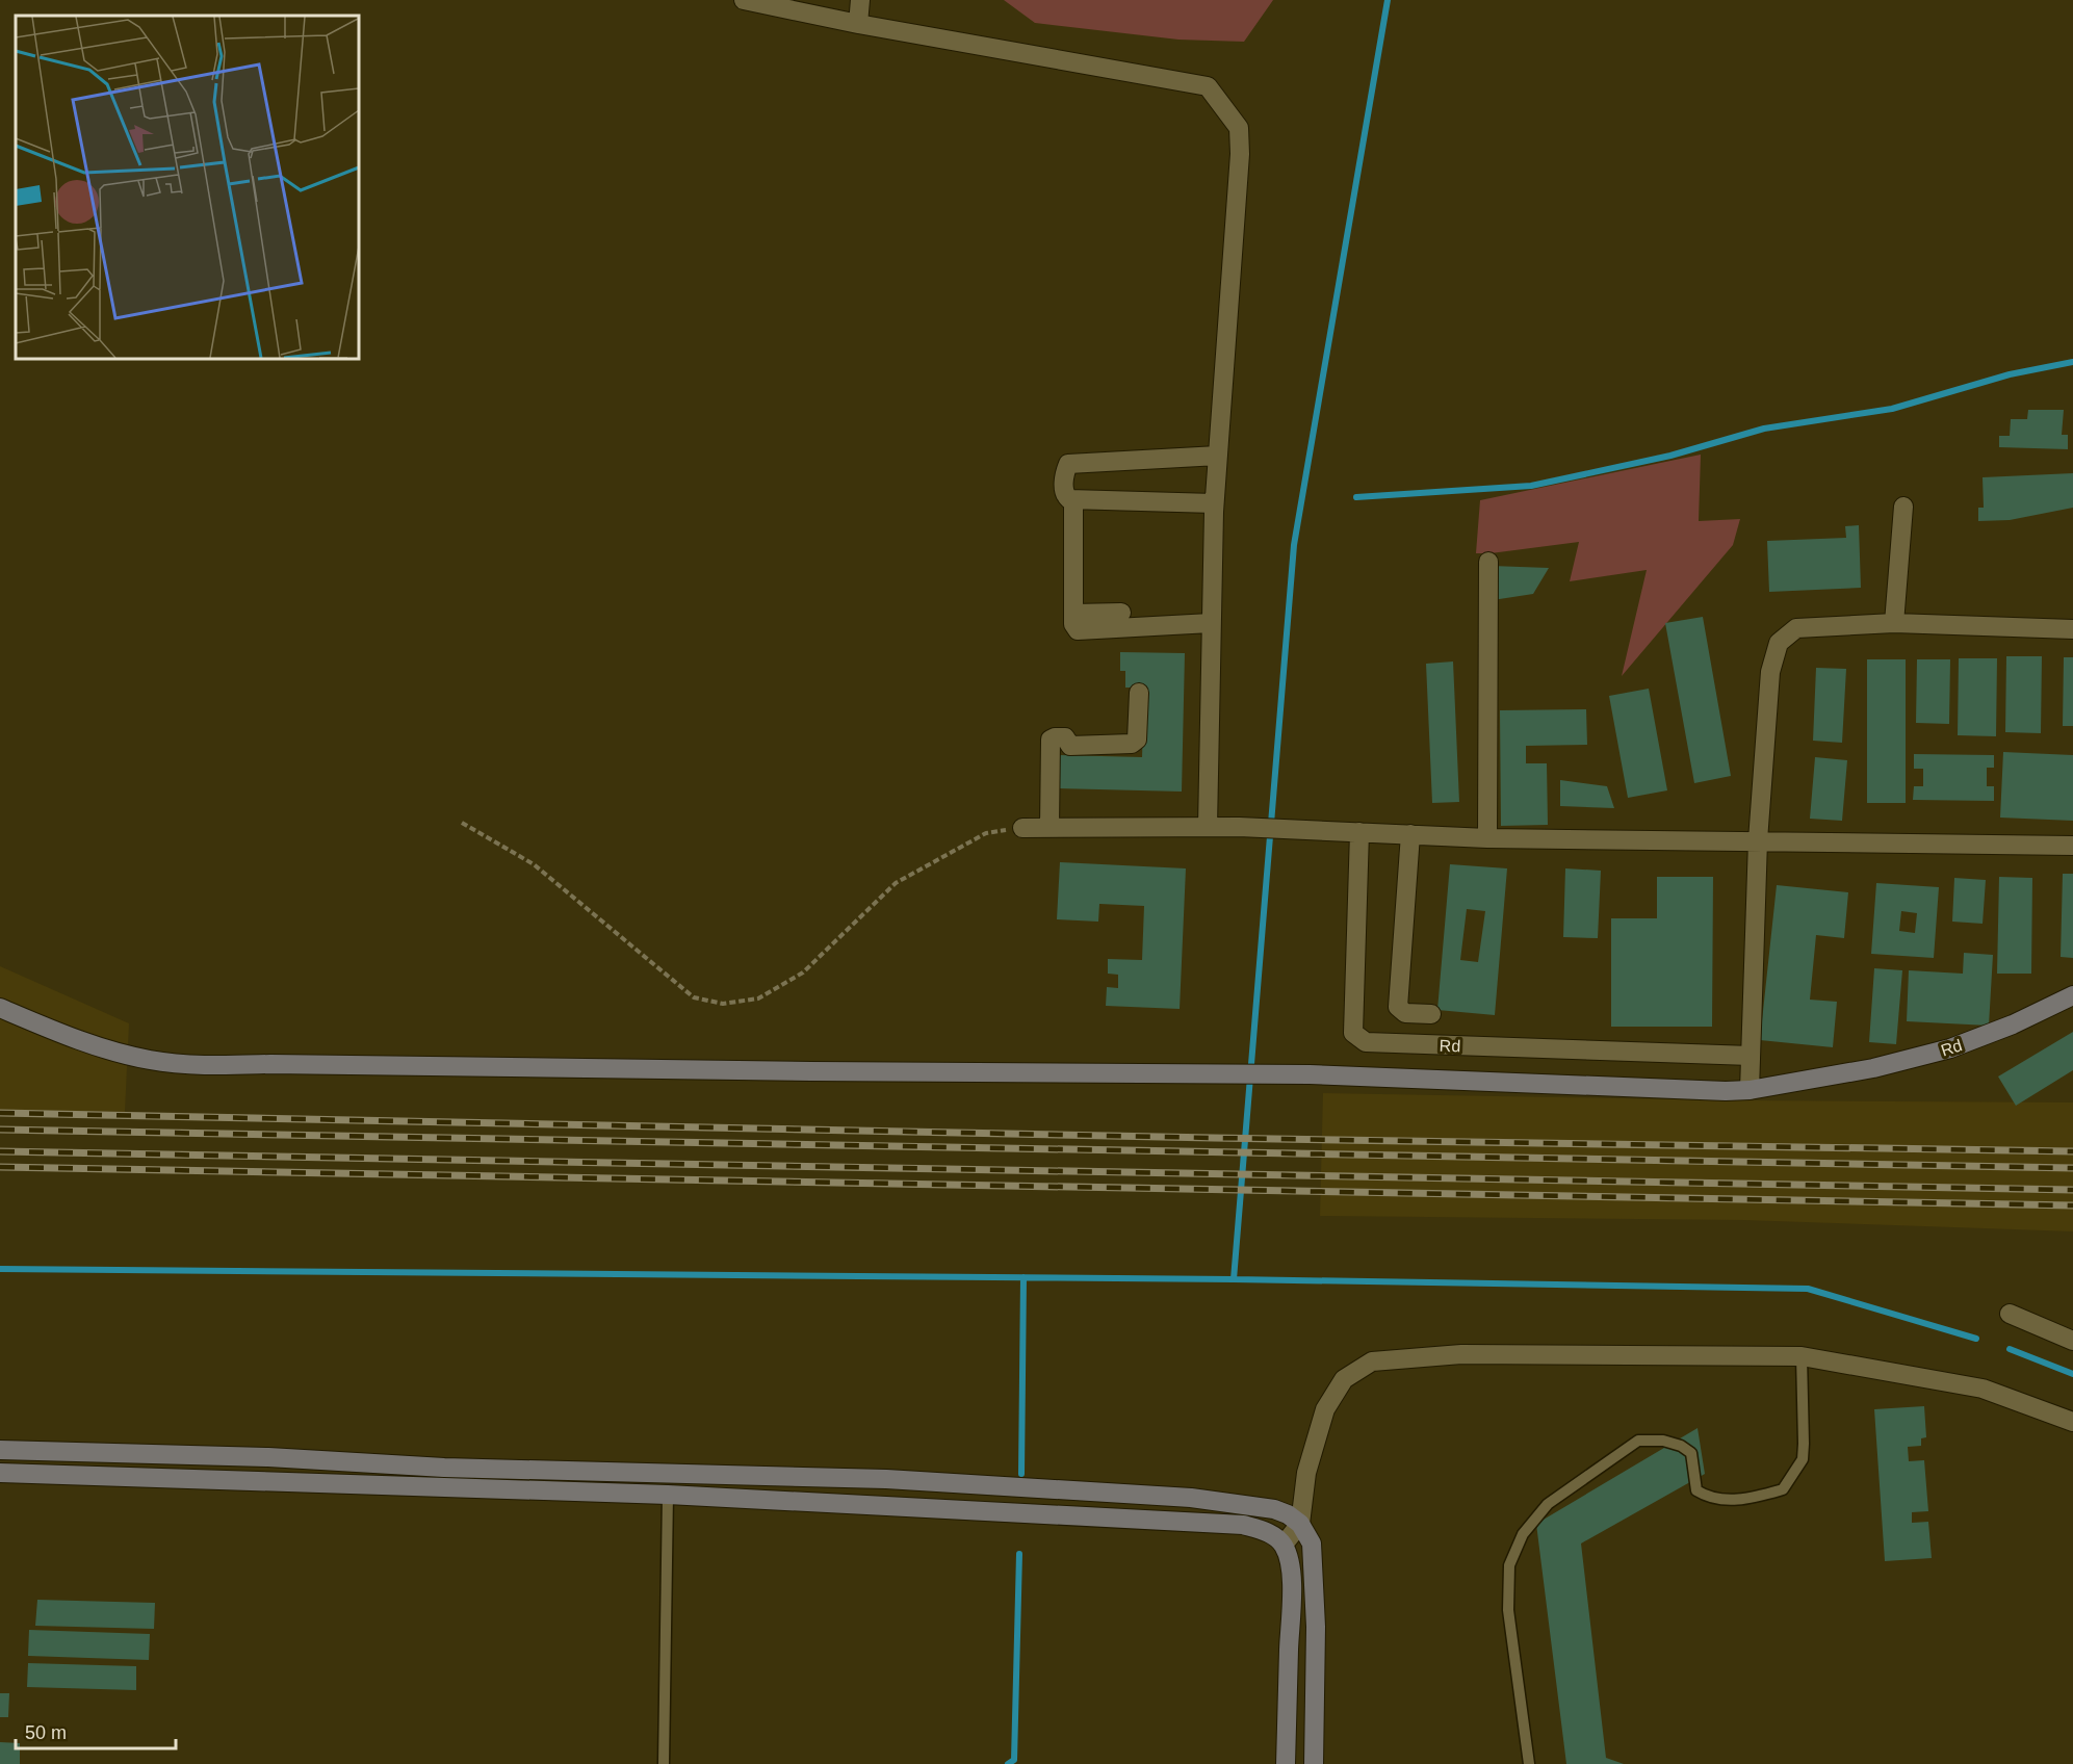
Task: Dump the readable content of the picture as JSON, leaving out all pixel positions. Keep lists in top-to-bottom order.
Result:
{
  "streets": {
    "street": ["Rd"]
  },
  "scale_bar": "50 m"
}
